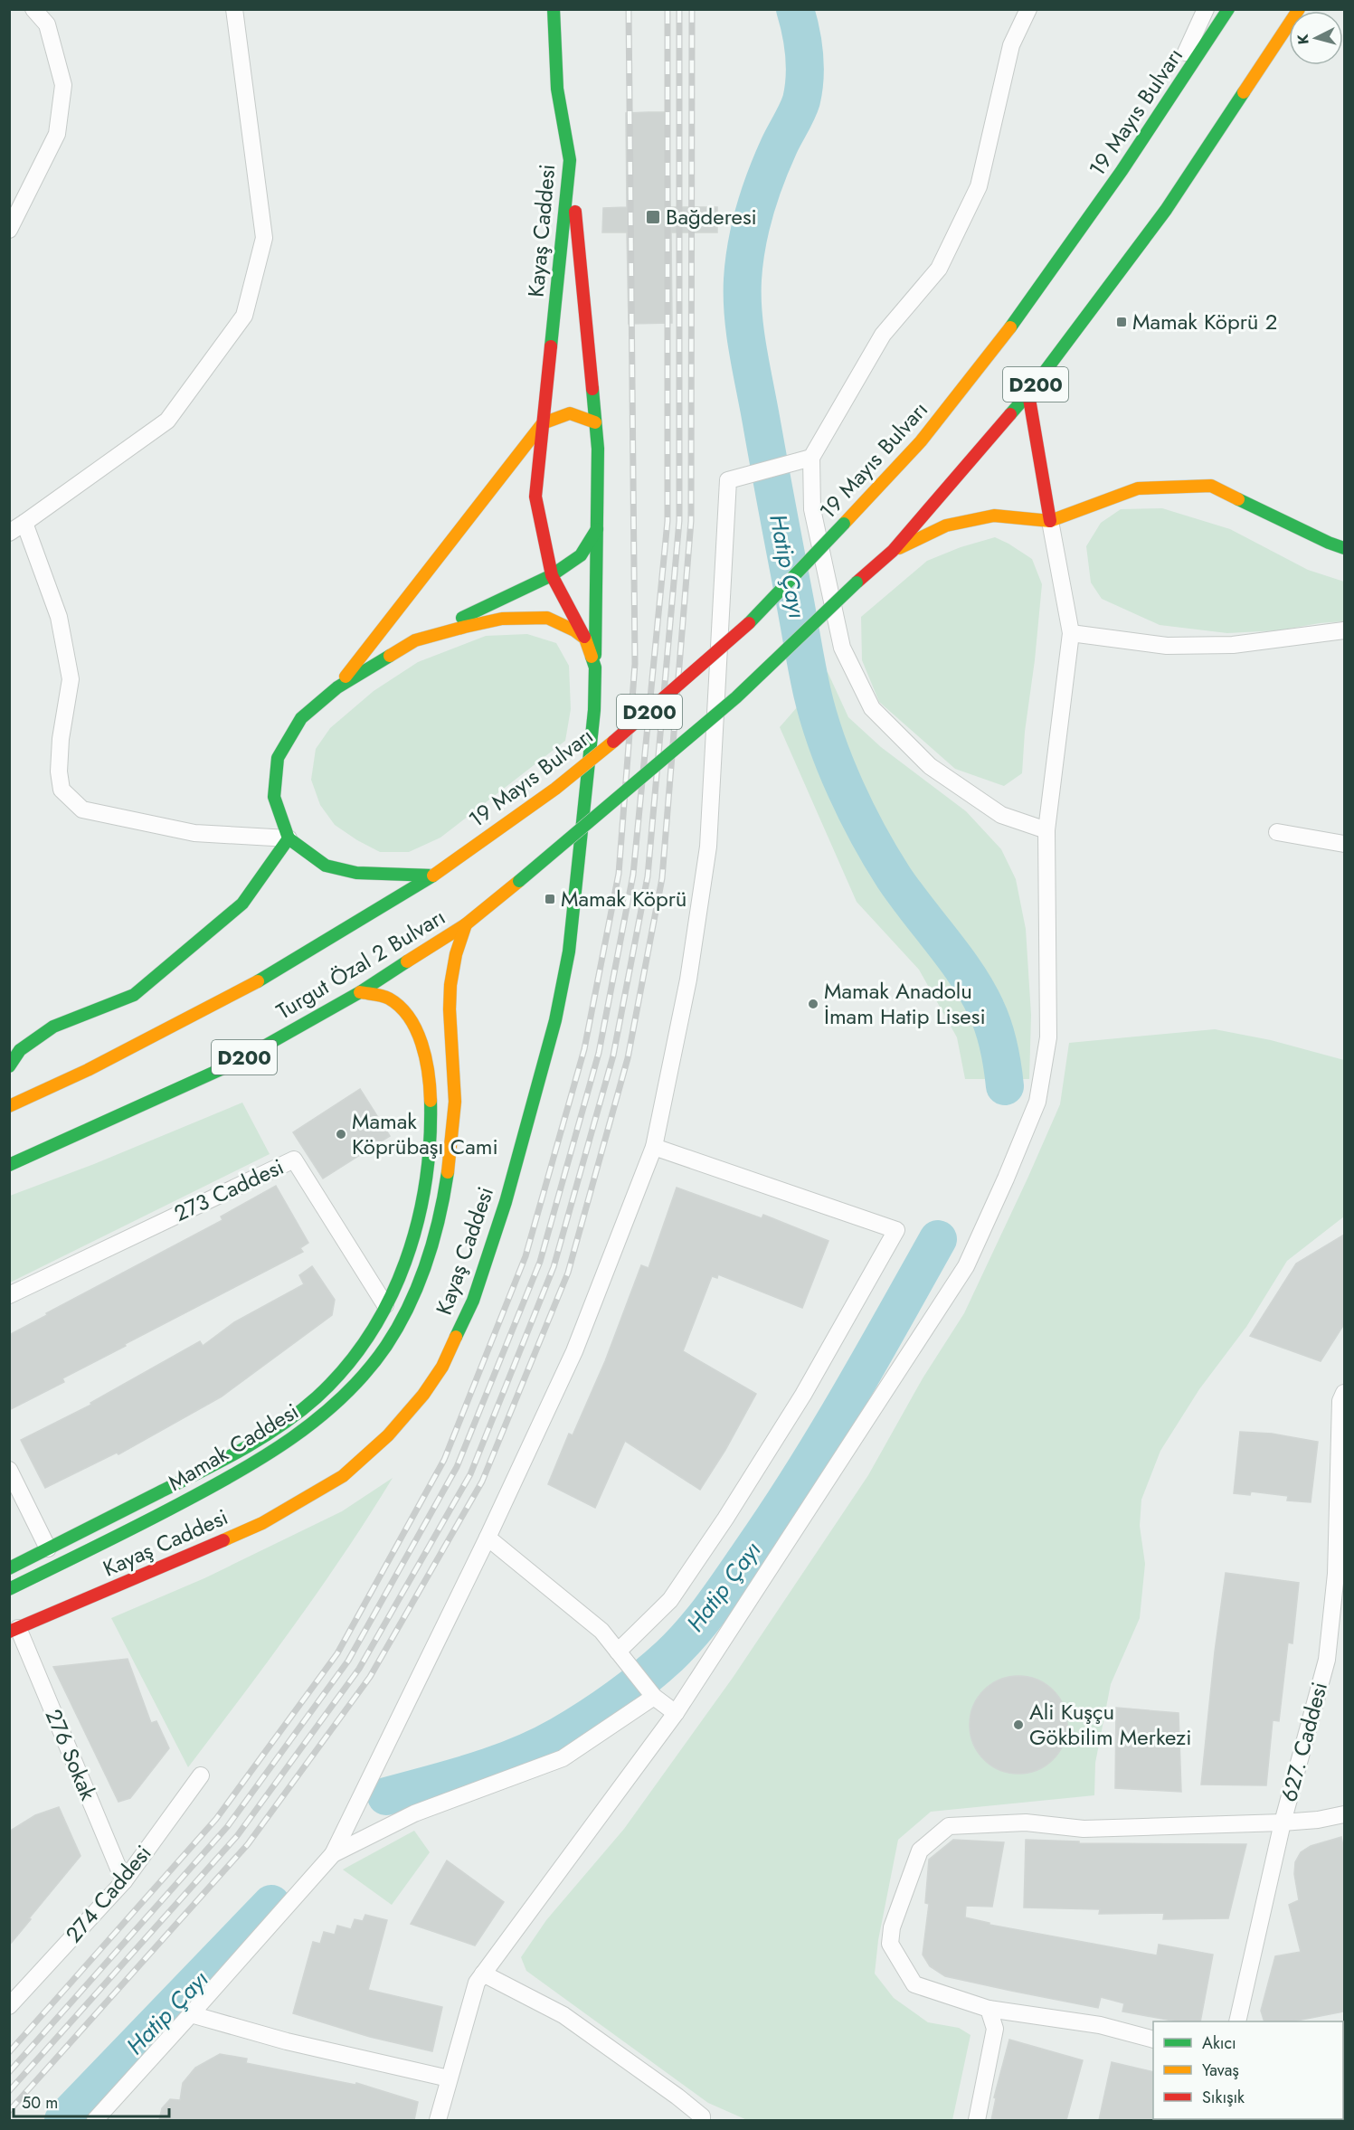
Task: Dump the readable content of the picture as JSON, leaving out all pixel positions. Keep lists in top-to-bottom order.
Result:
{
  "streets": {
    "main road": [
      "19 Mayıs Bulvarı",
      "Kayaş Caddesi",
      "D200",
      "Turgut Özal 2 Bulvarı",
      "Mamak Caddesi"
    ],
    "street": [
      "273 Caddesi",
      "627. Caddesi",
      "276 Sokak",
      "274 Caddesi"
    ]
  },
  "crossings": [
    ["19 Mayıs Bulvarı", "Turgut Özal 2 Bulvarı"],
    ["Kayaş Caddesi", "276 Sokak"],
    ["D200", "Turgut Özal 2 Bulvarı"],
    ["Turgut Özal 2 Bulvarı", "Mamak Caddesi"],
    ["273 Caddesi", "Mamak Caddesi"],
    ["276 Sokak", "274 Caddesi"]
  ],
  "water": ["Hatip Çayı"],
  "places": {
    "transit": ["Bağderesi", "Mamak Köprü 2", "Mamak Köprü"],
    "other": ["Mamak Anadolu İmam Hatip Lisesi", "Mamak Köprübaşı Cami", "Ali Kuşçu Gökbilim Merkezi"]
  },
  "legend": ["Akıcı", "Yavaş", "Sıkışık"],
  "scale_bar": "50 m",
  "north": "left"
}
